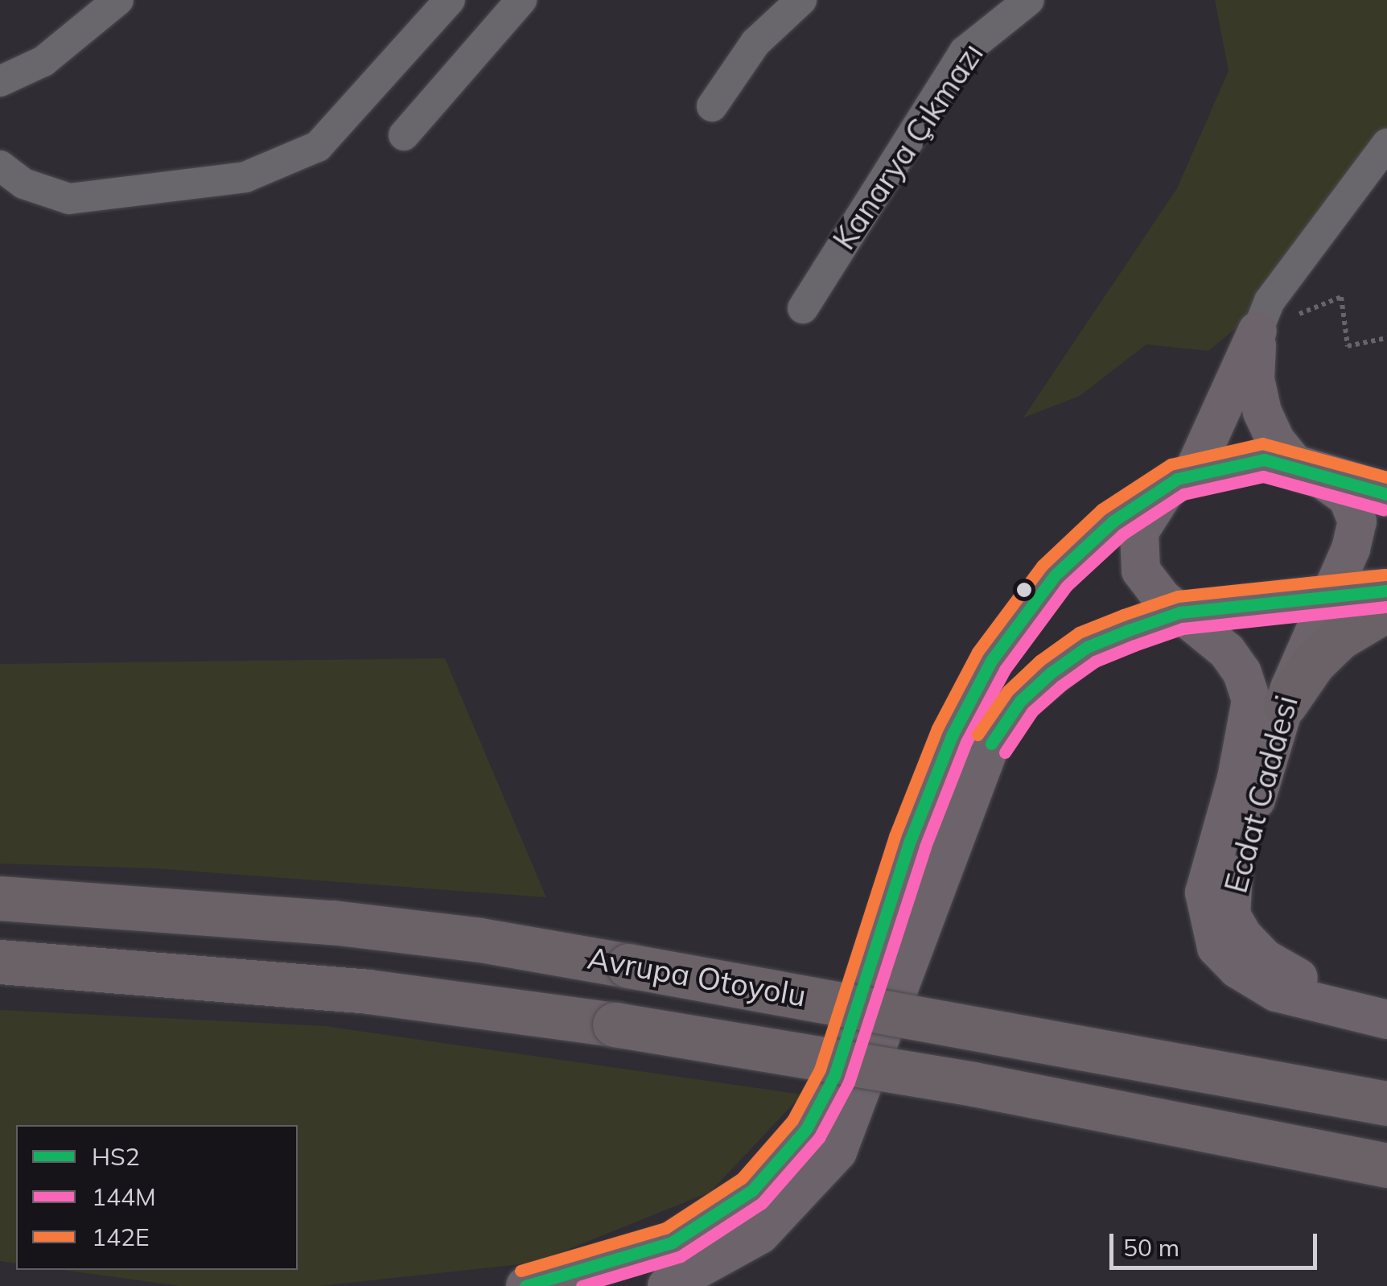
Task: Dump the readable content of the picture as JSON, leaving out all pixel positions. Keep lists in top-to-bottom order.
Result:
{
  "streets": {
    "highway": ["Avrupa Otoyolu"],
    "main road": ["Ecdat Caddesi"],
    "street": ["Kanarya Çıkmazı"]
  },
  "lines": ["transit line 142E", "transit line HS2", "transit line 144M"],
  "legend": ["HS2", "144M", "142E"],
  "scale_bar": "50 m"
}
